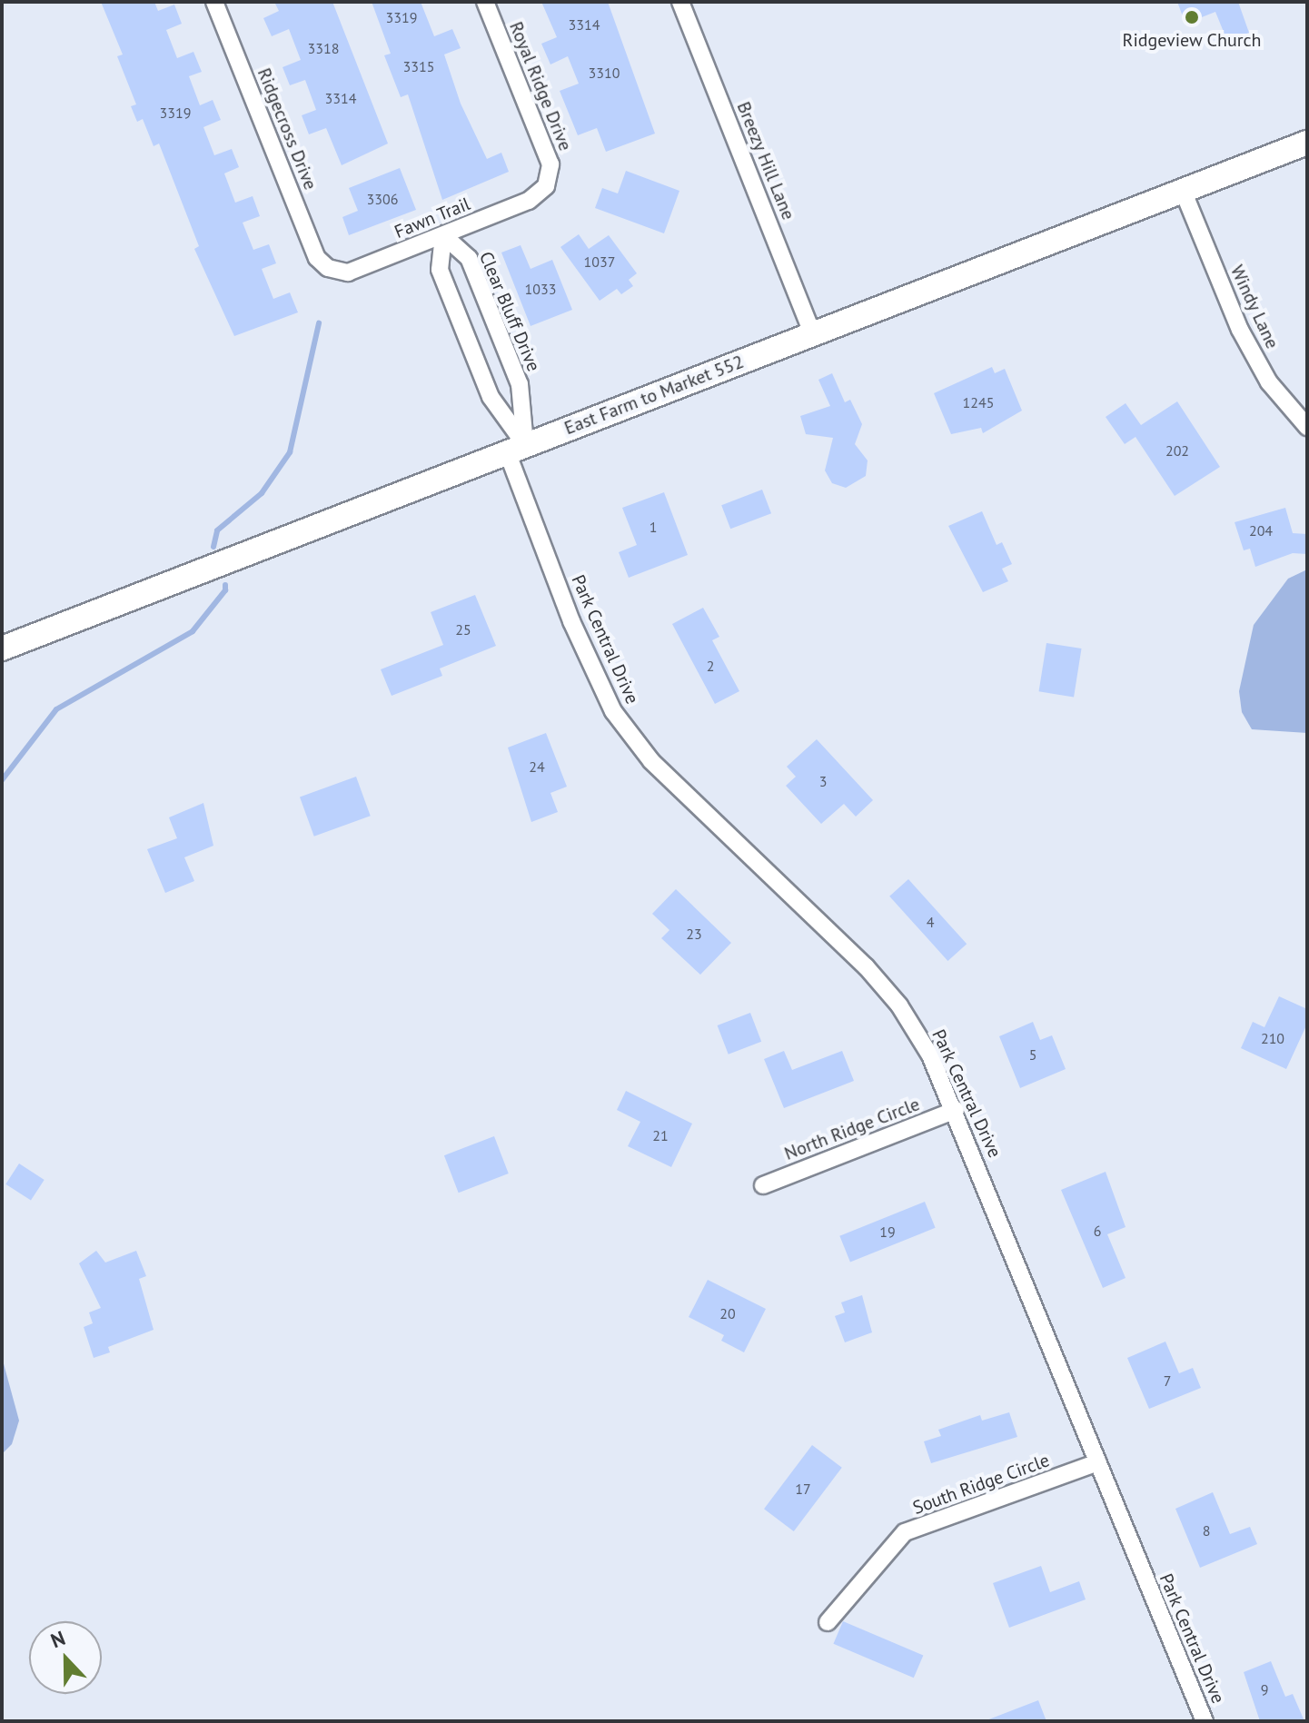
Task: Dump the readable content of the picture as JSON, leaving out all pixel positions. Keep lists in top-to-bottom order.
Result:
{
  "streets": {
    "main road": ["East Farm to Market 552"],
    "street": [
      "Royal Ridge Drive",
      "Ridgecross Drive",
      "Breezy Hill Lane",
      "Fawn Trail",
      "Windy Lane",
      "Clear Bluff Drive",
      "Park Central Drive",
      "North Ridge Circle",
      "South Ridge Circle"
    ]
  },
  "crossings": [
    ["Royal Ridge Drive", "Fawn Trail"],
    ["Ridgecross Drive", "Fawn Trail"],
    ["Breezy Hill Lane", "East Farm to Market 552"],
    ["Fawn Trail", "Clear Bluff Drive"],
    ["Windy Lane", "East Farm to Market 552"],
    ["Clear Bluff Drive", "East Farm to Market 552"],
    ["Clear Bluff Drive", "Park Central Drive"],
    ["East Farm to Market 552", "Park Central Drive"],
    ["Park Central Drive", "North Ridge Circle"],
    ["Park Central Drive", "South Ridge Circle"]
  ],
  "places": ["Ridgeview Church"],
  "house_numbers": [
    "3319",
    "3314",
    "3318",
    "3315",
    "3310",
    "3314",
    "3319",
    "3306",
    "1037",
    "1033",
    "1245",
    "202",
    "1",
    "204",
    "25",
    "2",
    "24",
    "3",
    "4",
    "23",
    "210",
    "5",
    "21",
    "6",
    "19",
    "20",
    "7",
    "17",
    "8",
    "9"
  ],
  "north": "top"
}
